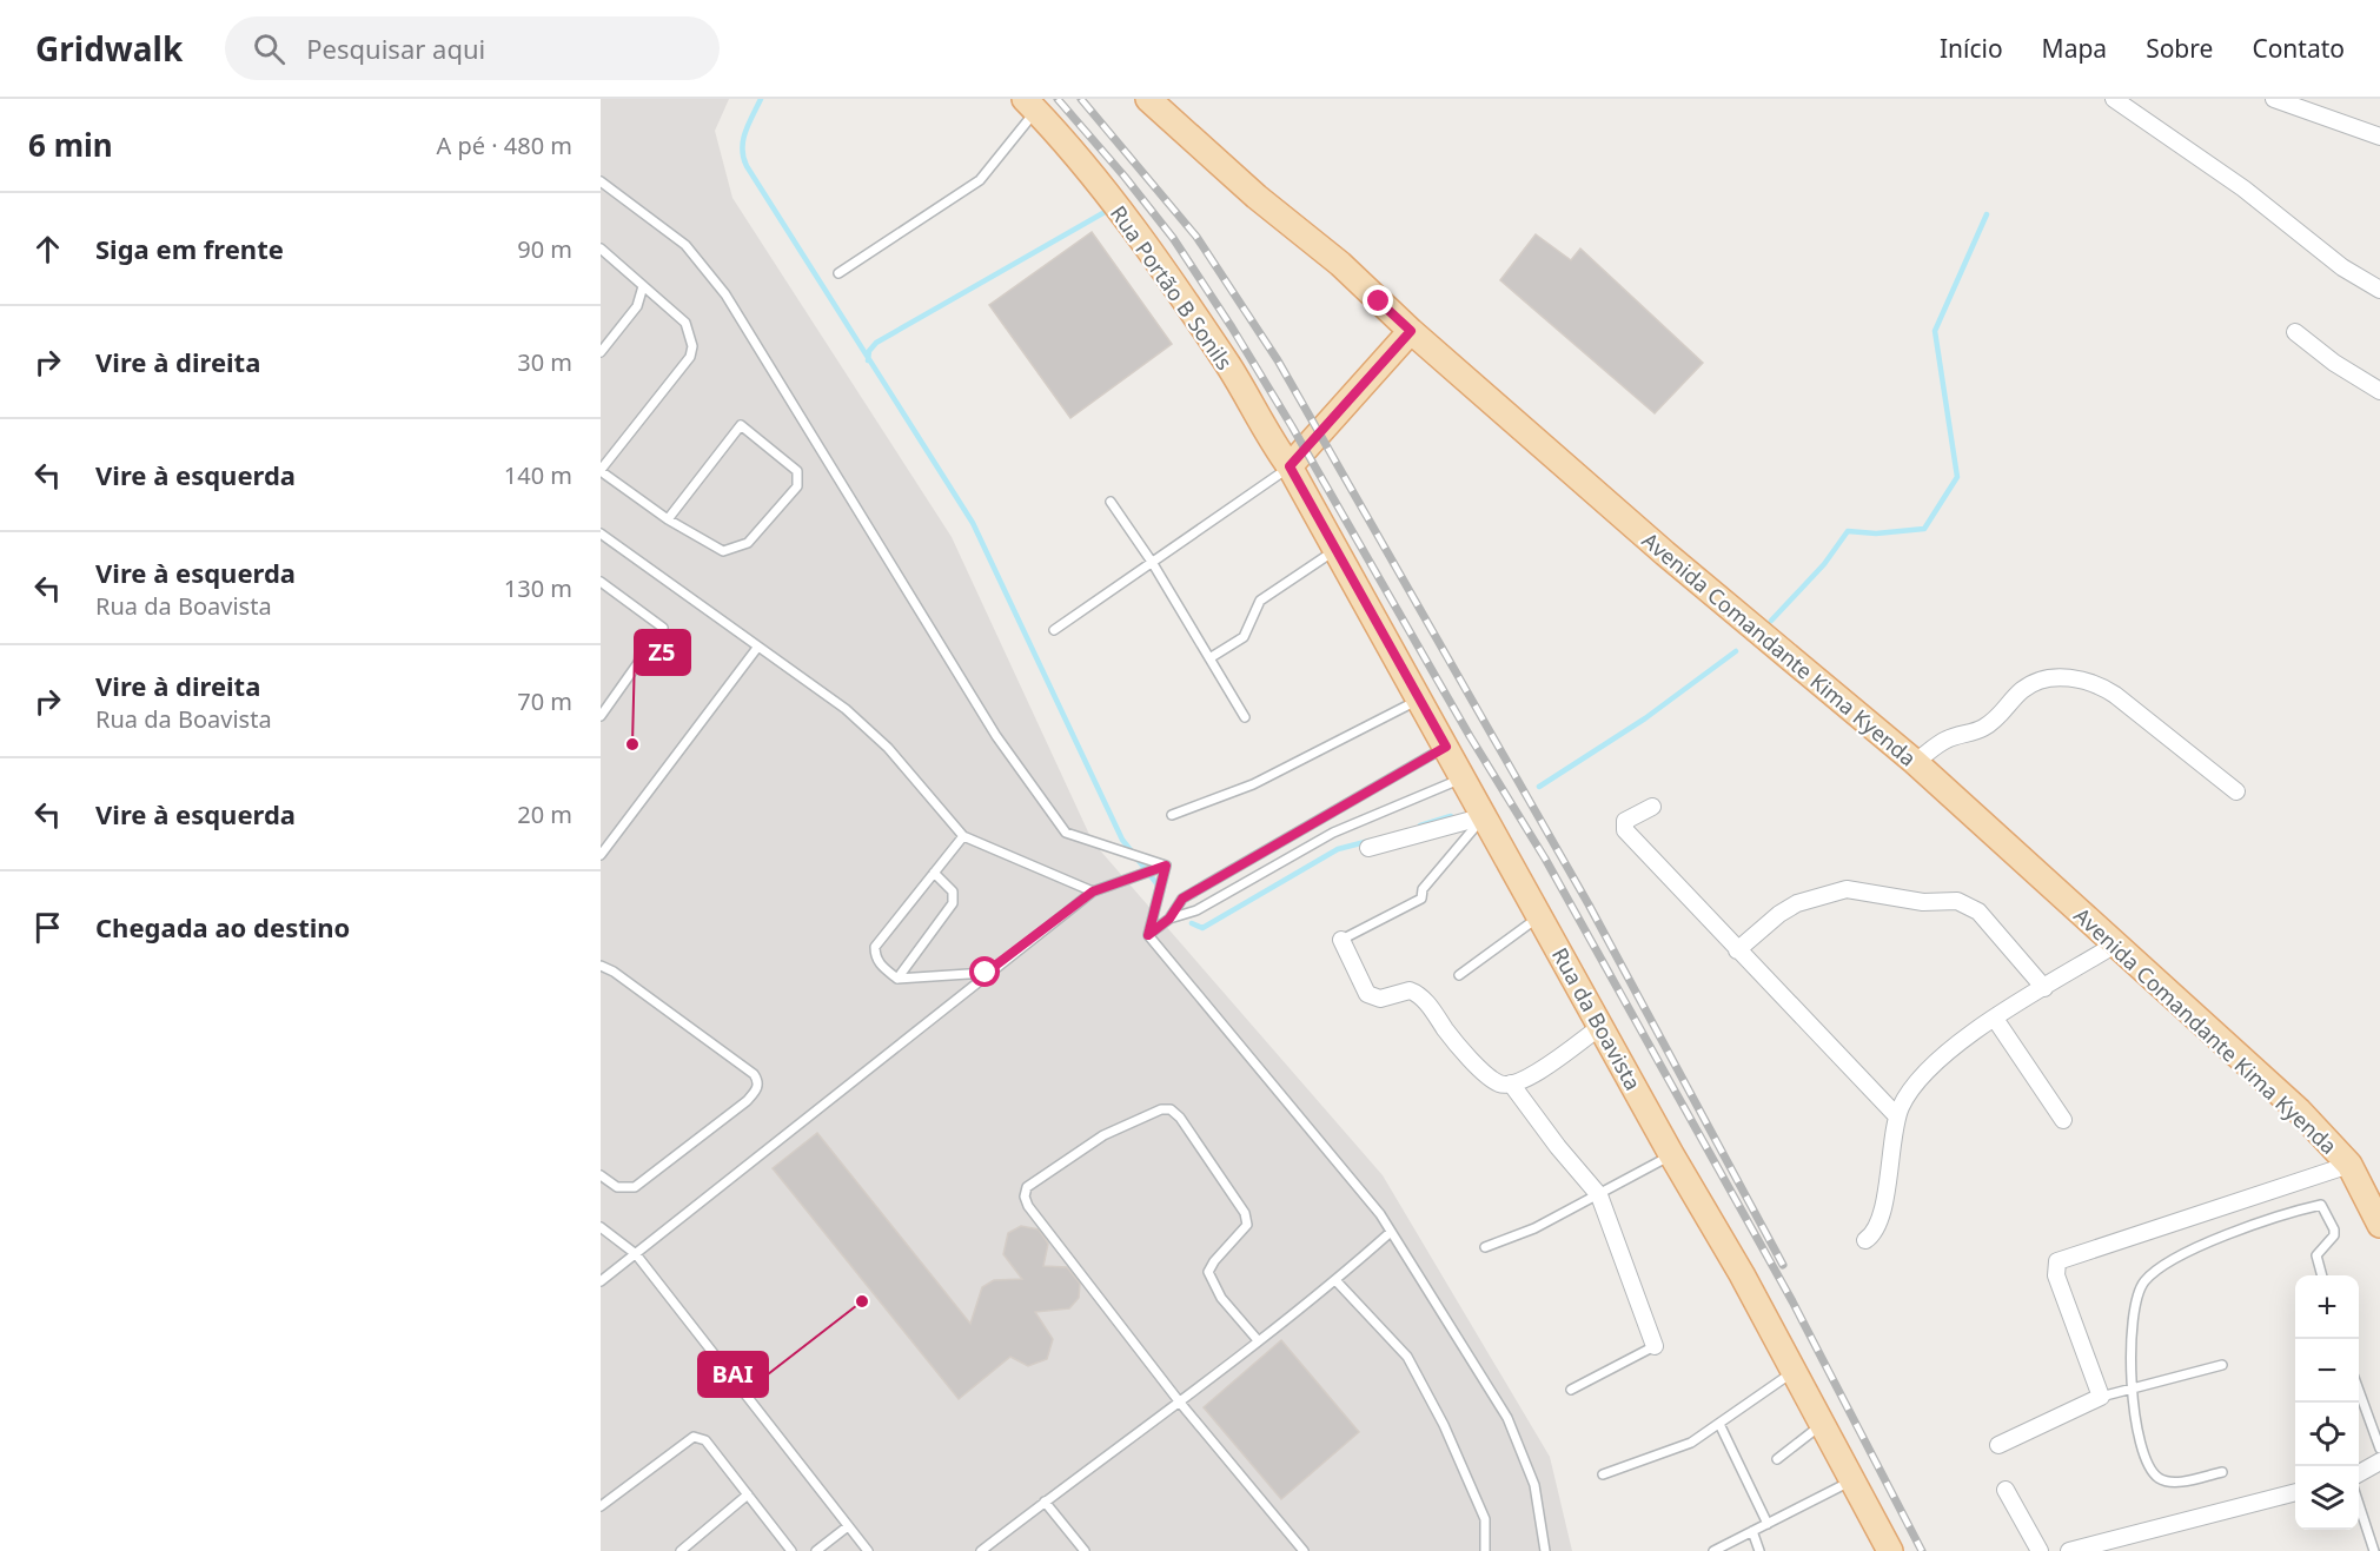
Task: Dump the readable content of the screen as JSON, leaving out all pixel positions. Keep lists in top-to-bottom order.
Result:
{
  "streets": {
    "main road": ["Rua Portão B Sonils", "Avenida Comandante Kima Kyenda", "Rua da Boavista"]
  },
  "crossings": [
    ["Rua Portão B Sonils", "Rua da Boavista"]
  ],
  "places": ["Z5", "BAI"],
  "page": {
    "header": "Gridwalk",
    "search": "Pesquisar aqui",
    "nav": [
      "Início",
      "Mapa",
      "Sobre",
      "Contato"
    ],
    "heading": ["6 min", "A pé · 480 m"],
    "list": [
      ["Siga em frente", "90 m"],
      ["Vire à direita", "30 m"],
      ["Vire à esquerda", "140 m"],
      ["Vire à esquerda", "Rua da Boavista", "130 m"],
      ["Vire à direita", "Rua da Boavista", "70 m"],
      ["Vire à esquerda", "20 m"],
      "Chegada ao destino"
    ],
    "map_buttons": ["+", "−"]
  }
}
